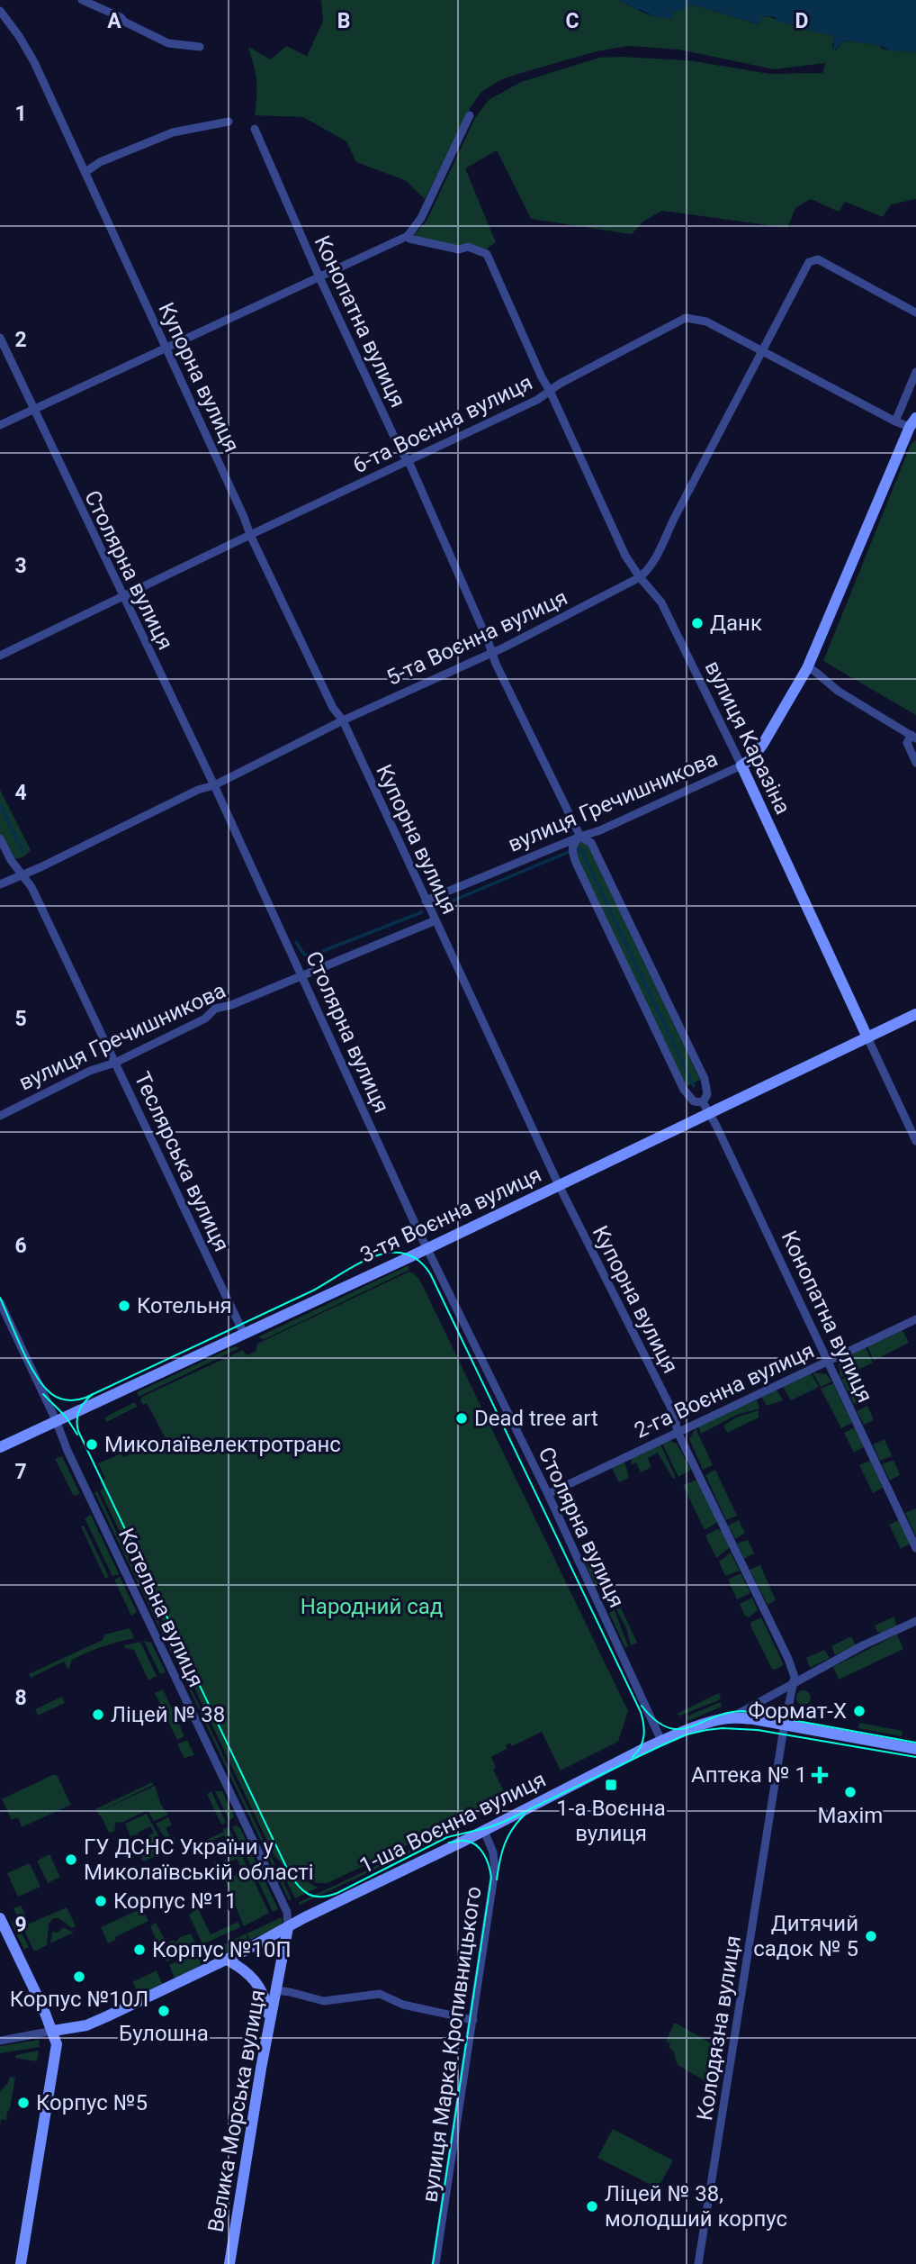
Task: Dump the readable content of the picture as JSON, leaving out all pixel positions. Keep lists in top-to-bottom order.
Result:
{
  "streets": {
    "main road": [
      "вулиця Каразіна",
      "вулиця Гречишникова",
      "3-тя Воєнна вулиця",
      "1-ша Воєнна вулиця",
      "Велика Морська вулиця"
    ],
    "street": [
      "Конопатна вулиця",
      "Купорна вулиця",
      "6-та Воєнна вулиця",
      "Столярна вулиця",
      "5-та Воєнна вулиця",
      "Теслярська вулиця",
      "2-га Воєнна вулиця",
      "Котельна вулиця",
      "Колодязна вулиця",
      "вулиця Марка Кропивницького"
    ]
  },
  "crossings": [
    ["Конопатна вулиця", "6-та Воєнна вулиця"],
    ["Конопатна вулиця", "5-та Воєнна вулиця"],
    ["Конопатна вулиця", "вулиця Гречишникова"],
    ["Конопатна вулиця", "3-тя Воєнна вулиця"],
    ["Конопатна вулиця", "2-га Воєнна вулиця"],
    ["Купорна вулиця", "6-та Воєнна вулиця"],
    ["Купорна вулиця", "5-та Воєнна вулиця"],
    ["Купорна вулиця", "вулиця Гречишникова"],
    ["Купорна вулиця", "3-тя Воєнна вулиця"],
    ["Купорна вулиця", "2-га Воєнна вулиця"],
    ["Купорна вулиця", "1-ша Воєнна вулиця"],
    ["Купорна вулиця", "Колодязна вулиця"],
    ["6-та Воєнна вулиця", "Столярна вулиця"],
    ["6-та Воєнна вулиця", "5-та Воєнна вулиця"],
    ["6-та Воєнна вулиця", "вулиця Каразіна"],
    ["6-та Воєнна вулиця", "вулиця Гречишникова"],
    ["Столярна вулиця", "5-та Воєнна вулиця"],
    ["Столярна вулиця", "вулиця Гречишникова"],
    ["Столярна вулиця", "3-тя Воєнна вулиця"],
    ["Столярна вулиця", "2-га Воєнна вулиця"],
    ["Столярна вулиця", "1-ша Воєнна вулиця"],
    ["5-та Воєнна вулиця", "вулиця Каразіна"],
    ["5-та Воєнна вулиця", "Теслярська вулиця"],
    ["вулиця Каразіна", "вулиця Гречишникова"],
    ["вулиця Каразіна", "3-тя Воєнна вулиця"],
    ["вулиця Гречишникова", "Теслярська вулиця"],
    ["Теслярська вулиця", "3-тя Воєнна вулиця"],
    ["3-тя Воєнна вулиця", "Котельна вулиця"],
    ["Котельна вулиця", "1-ша Воєнна вулиця"],
    ["Котельна вулиця", "Велика Морська вулиця"],
    ["1-ша Воєнна вулиця", "Колодязна вулиця"],
    ["1-ша Воєнна вулиця", "вулиця Марка Кропивницького"],
    ["1-ша Воєнна вулиця", "Велика Морська вулиця"]
  ],
  "parks": ["Народний сад"],
  "places": {
    "other": [
      "Данк",
      "Котельня",
      "Dead tree art",
      "Миколаївелектротранс",
      "Формат-X",
      "Ліцей № 38",
      "Maxim",
      "ГУ ДСНС України у Миколаївській області",
      "Корпус №11",
      "Дитячий садок № 5",
      "Корпус №10П",
      "Корпус №10Л",
      "Булошна",
      "Корпус №5",
      "Ліцей № 38, молодший корпус"
    ],
    "health": ["Аптека № 1"],
    "transit": ["1-а Воєнна вулиця"]
  },
  "grid": {
    "columns": [
      "A",
      "B",
      "C",
      "D"
    ],
    "rows": [
      "1",
      "2",
      "3",
      "4",
      "5",
      "6",
      "7",
      "8",
      "9"
    ]
  }
}
